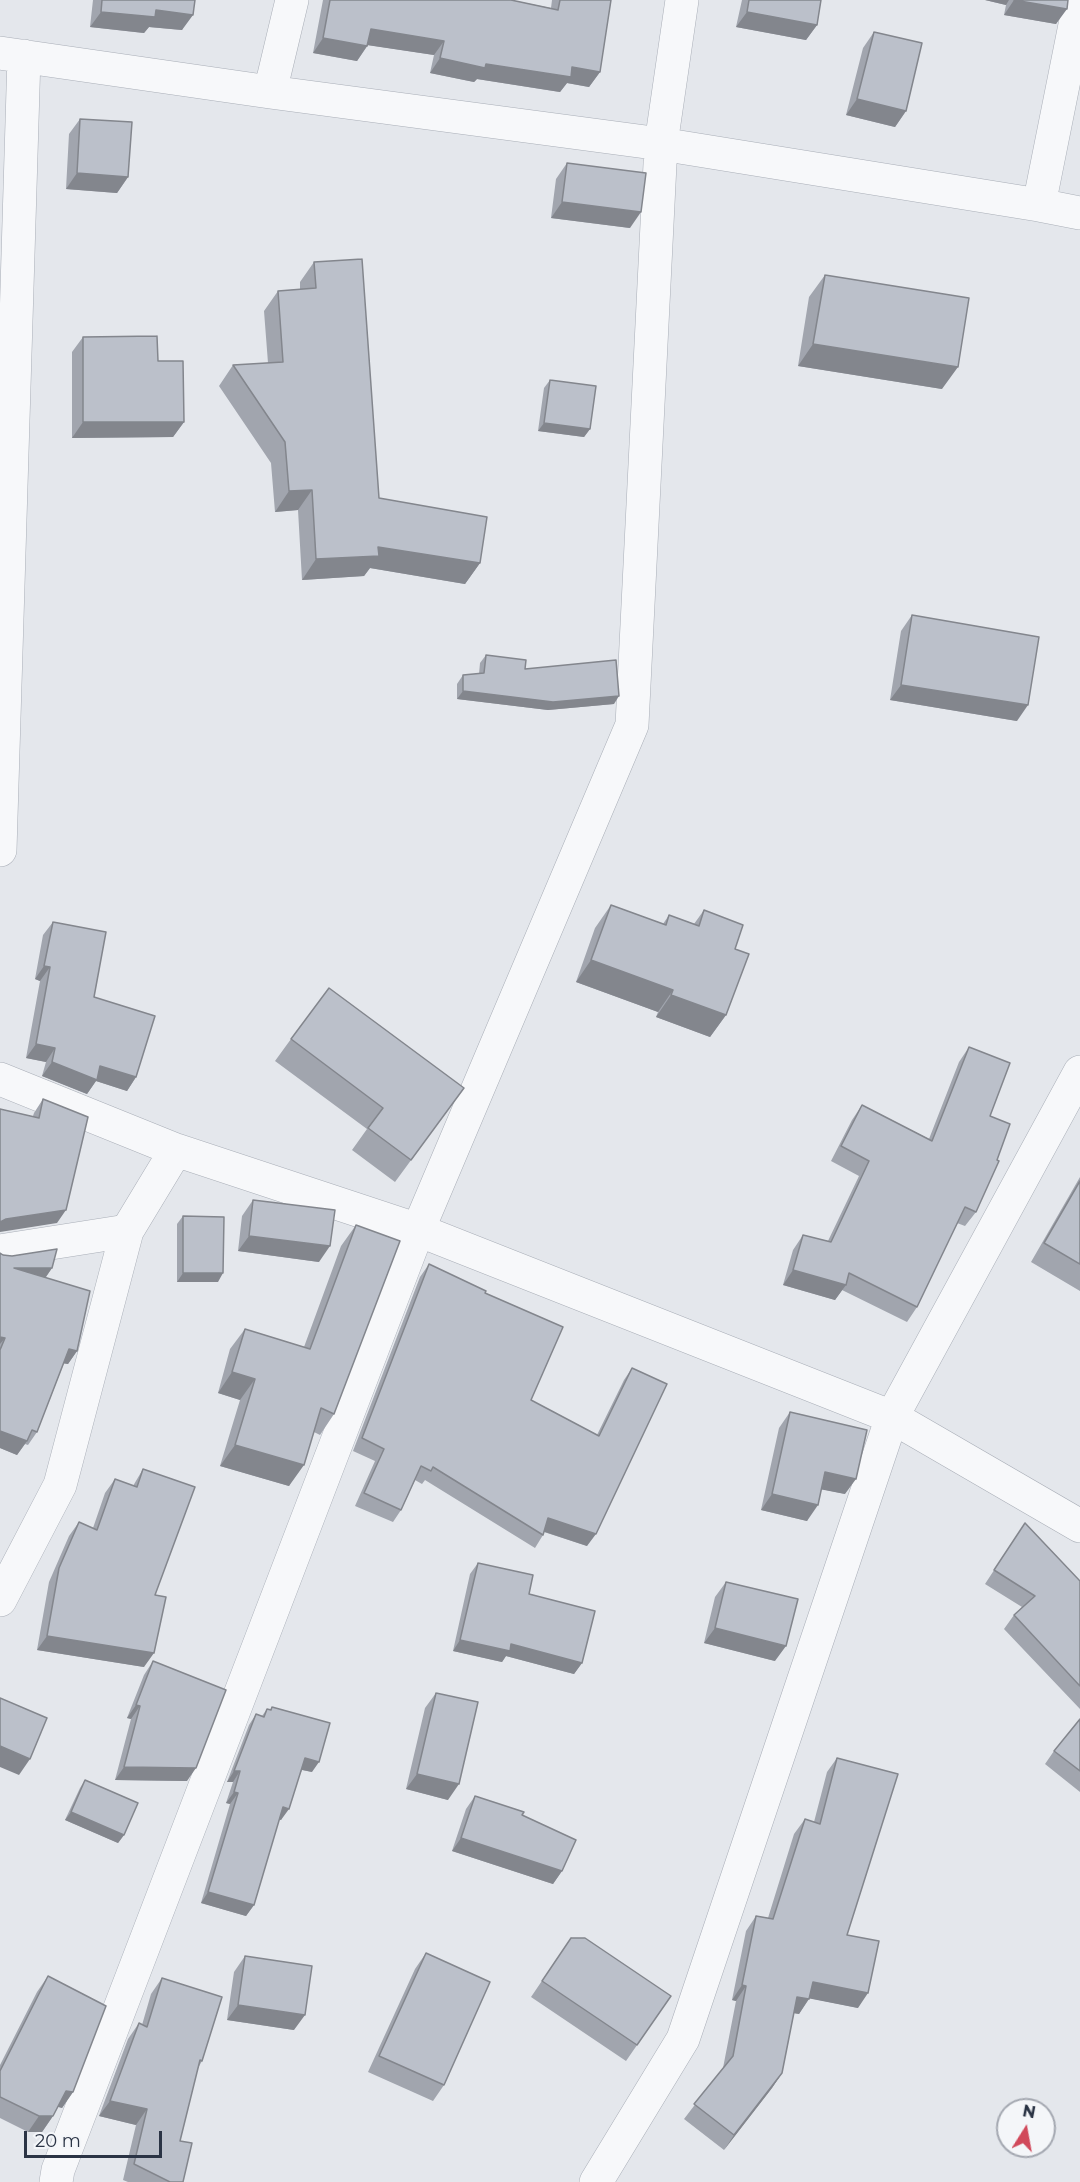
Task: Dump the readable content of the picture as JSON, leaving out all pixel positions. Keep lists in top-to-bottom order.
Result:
{
  "scale_bar": "20 m",
  "north": "top"
}
